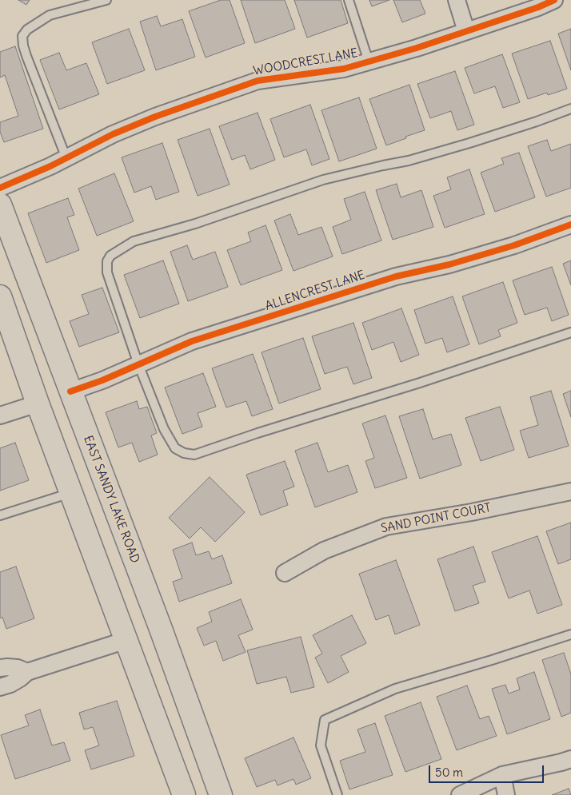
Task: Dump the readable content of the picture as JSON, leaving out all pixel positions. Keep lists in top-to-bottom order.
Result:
{
  "streets": {
    "main road": ["EAST SANDY LAKE ROAD"],
    "street": ["WOODCREST LANE", "ALLENCREST LANE", "SAND POINT COURT"]
  },
  "crossings": [
    ["ALLENCREST LANE", "EAST SANDY LAKE ROAD"]
  ],
  "scale_bar": "50 m"
}
